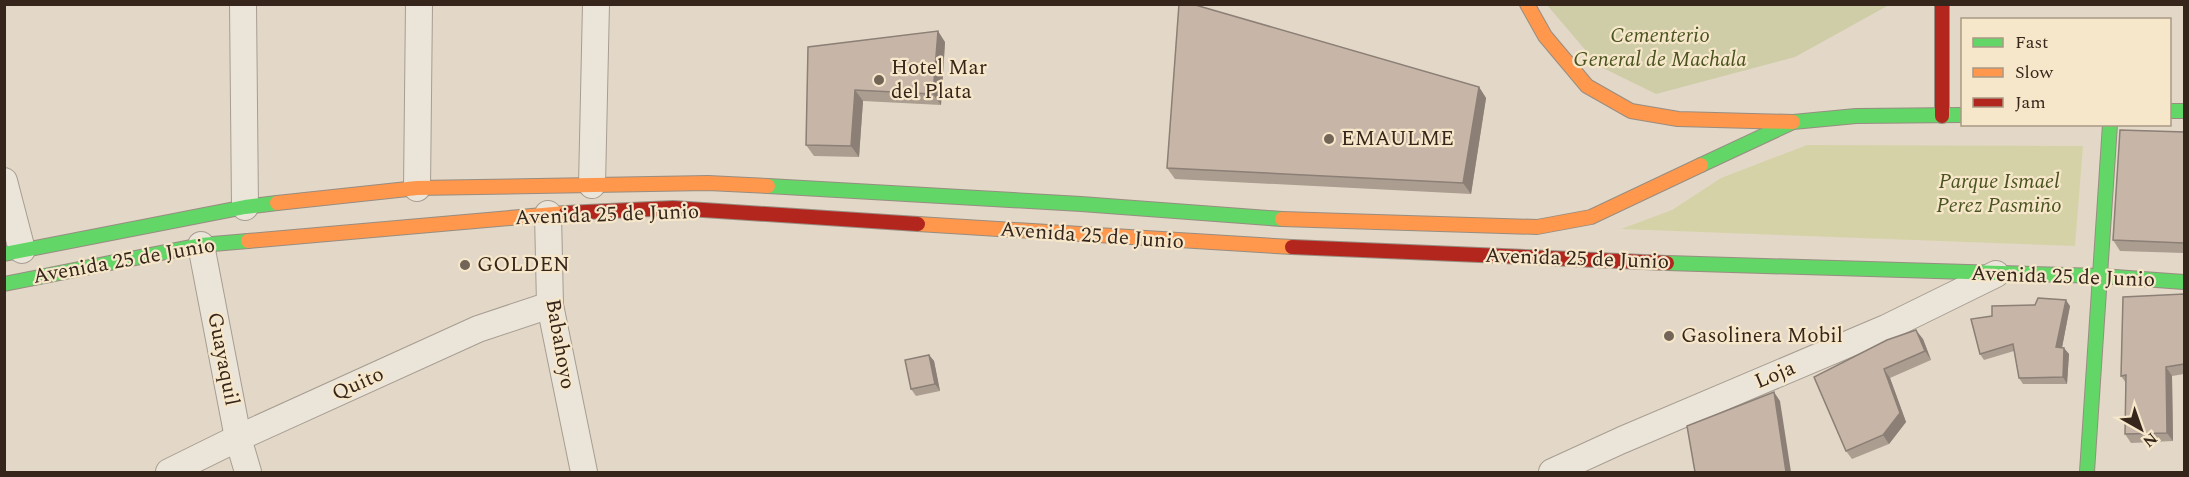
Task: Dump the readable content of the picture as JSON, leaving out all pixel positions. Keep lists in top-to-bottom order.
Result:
{
  "streets": {
    "main road": ["Avenida 25 de Junio"],
    "street": [
      "Babahoyo",
      "Guayaquil",
      "Loja",
      "Quito"
    ]
  },
  "crossings": [
    ["Avenida 25 de Junio", "Babahoyo"],
    ["Avenida 25 de Junio", "Guayaquil"],
    ["Avenida 25 de Junio", "Loja"],
    ["Babahoyo", "Quito"],
    ["Guayaquil", "Quito"]
  ],
  "parks": ["Cementerio General de Machala", "Parque Ismael Perez Pasmiño"],
  "places": [
    "Hotel Mar del Plata",
    "EMAULME",
    "GOLDEN",
    "Gasolinera Mobil"
  ],
  "legend": ["Fast", "Slow", "Jam"],
  "north": "bottom right"
}
